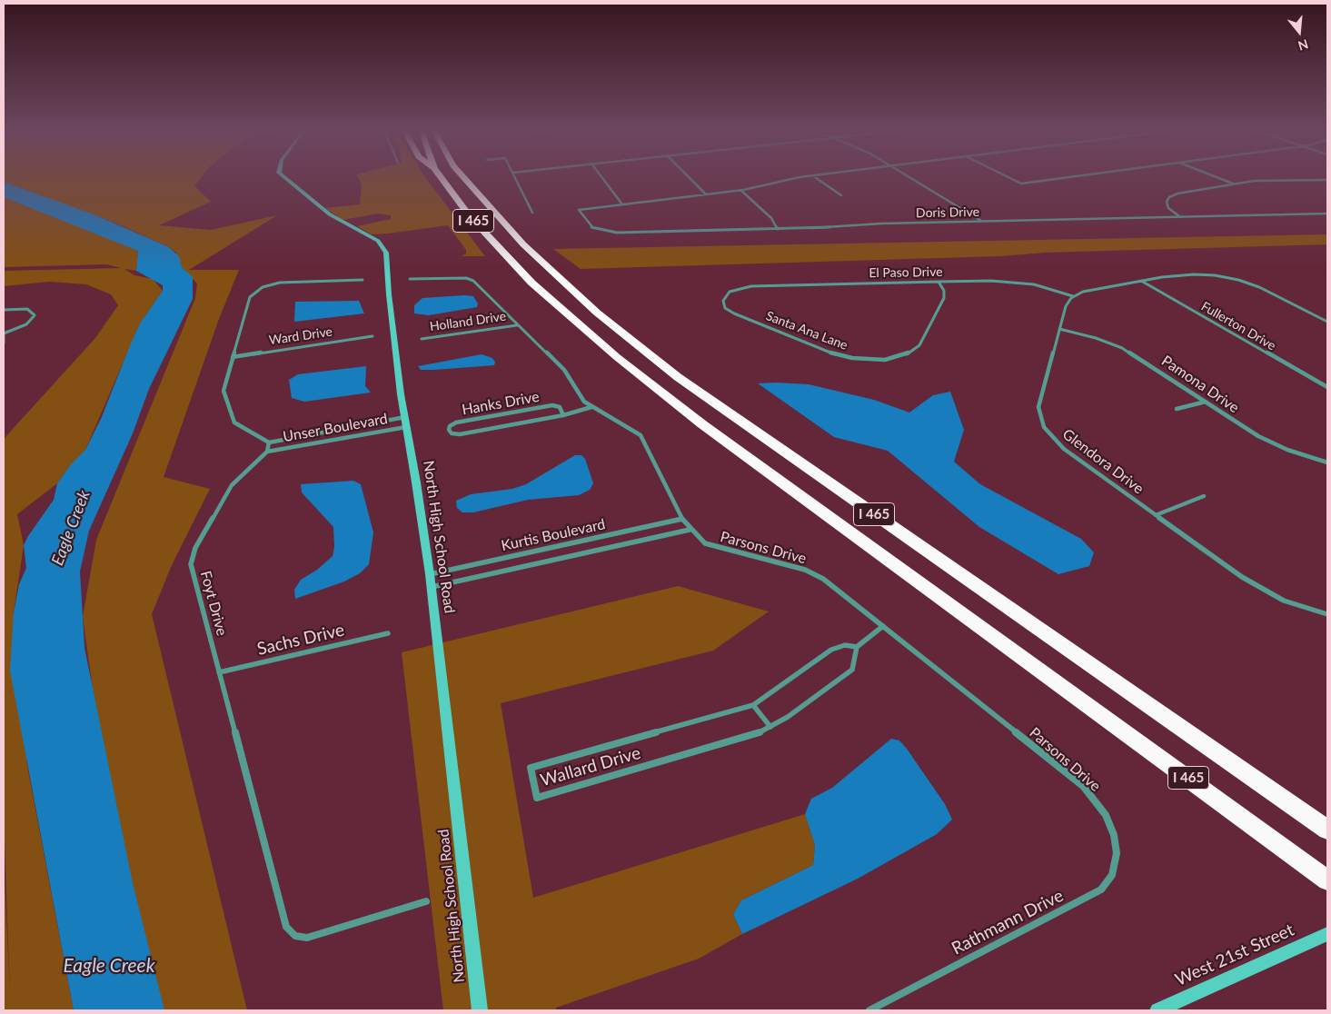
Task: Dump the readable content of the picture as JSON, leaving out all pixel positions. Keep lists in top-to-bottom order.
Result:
{
  "streets": {
    "highway": ["I 465"],
    "street": [
      "Doris Drive",
      "El Paso Drive",
      "Holland Drive",
      "Fullerton Drive",
      "Santa Ana Lane",
      "Ward Drive",
      "Pamona Drive",
      "Hanks Drive",
      "Unser Boulevard",
      "Glendora Drive",
      "Kurtis Boulevard",
      "North High School Road",
      "Parsons Drive",
      "Foyt Drive",
      "Sachs Drive",
      "Wallard Drive",
      "Rathmann Drive",
      "West 21st Street"
    ]
  },
  "crossings": [
    ["El Paso Drive", "Santa Ana Lane"],
    ["El Paso Drive", "Glendora Drive"],
    ["Holland Drive", "Parsons Drive"],
    ["Pamona Drive", "Glendora Drive"],
    ["Hanks Drive", "Parsons Drive"],
    ["Unser Boulevard", "North High School Road"],
    ["Unser Boulevard", "Foyt Drive"],
    ["Kurtis Boulevard", "North High School Road"],
    ["Kurtis Boulevard", "Parsons Drive"],
    ["Parsons Drive", "Rathmann Drive"],
    ["Foyt Drive", "Sachs Drive"]
  ],
  "water": ["Eagle Creek"],
  "north": "bottom"
}
